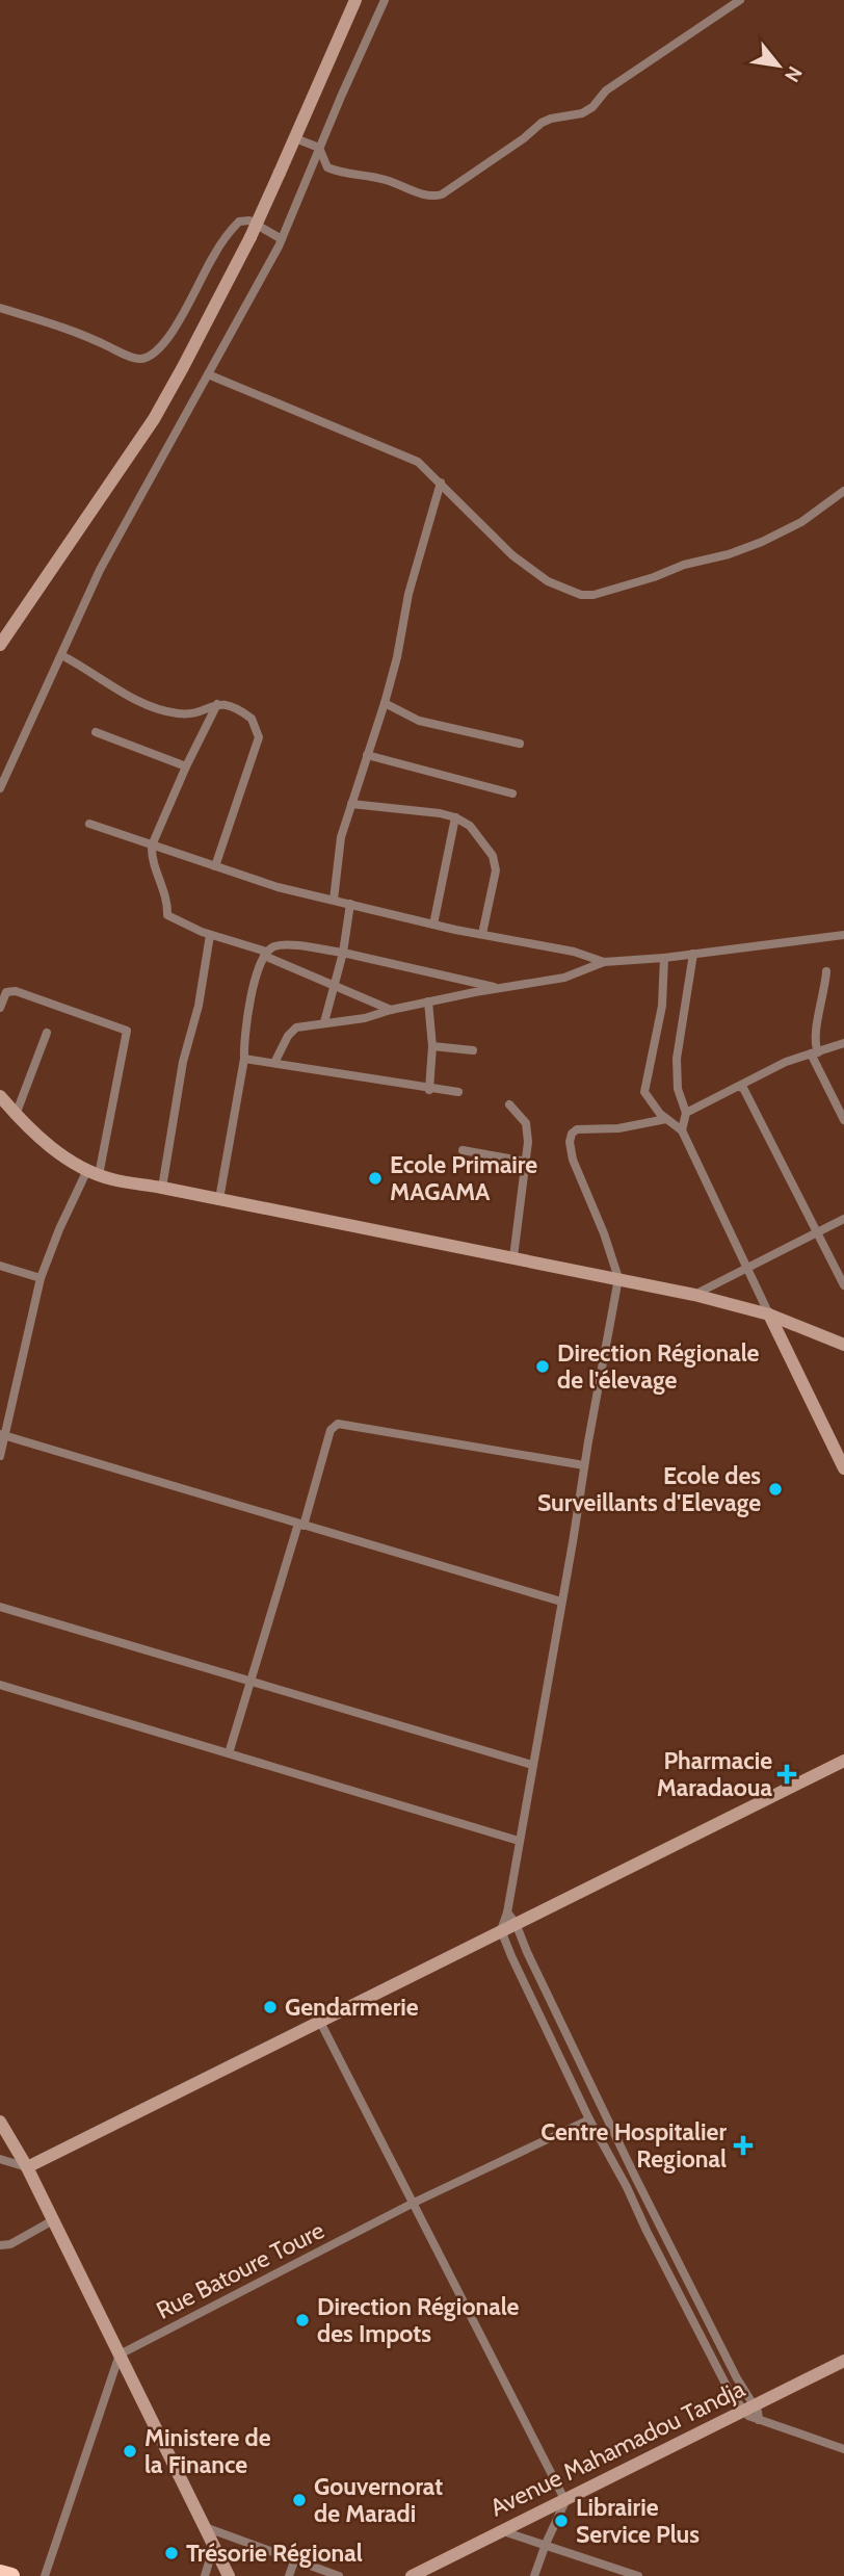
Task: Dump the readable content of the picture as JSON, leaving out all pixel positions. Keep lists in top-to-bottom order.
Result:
{
  "streets": {
    "street": ["Rue Batoure Toure", "Avenue Mahamadou Tandja"]
  },
  "places": {
    "other": [
      "Ecole Primaire MAGAMA",
      "Direction Régionale de l'élevage",
      "Ecole des Surveillants d'Elevage",
      "Gendarmerie",
      "Direction Régionale des Impots",
      "Ministere de la Finance",
      "Gouvernorat de Maradi",
      "Librairie Service Plus",
      "Trésorie Régional"
    ],
    "health": ["Pharmacie Maradaoua", "Centre Hospitalier Regional"]
  },
  "north": "bottom right"
}
